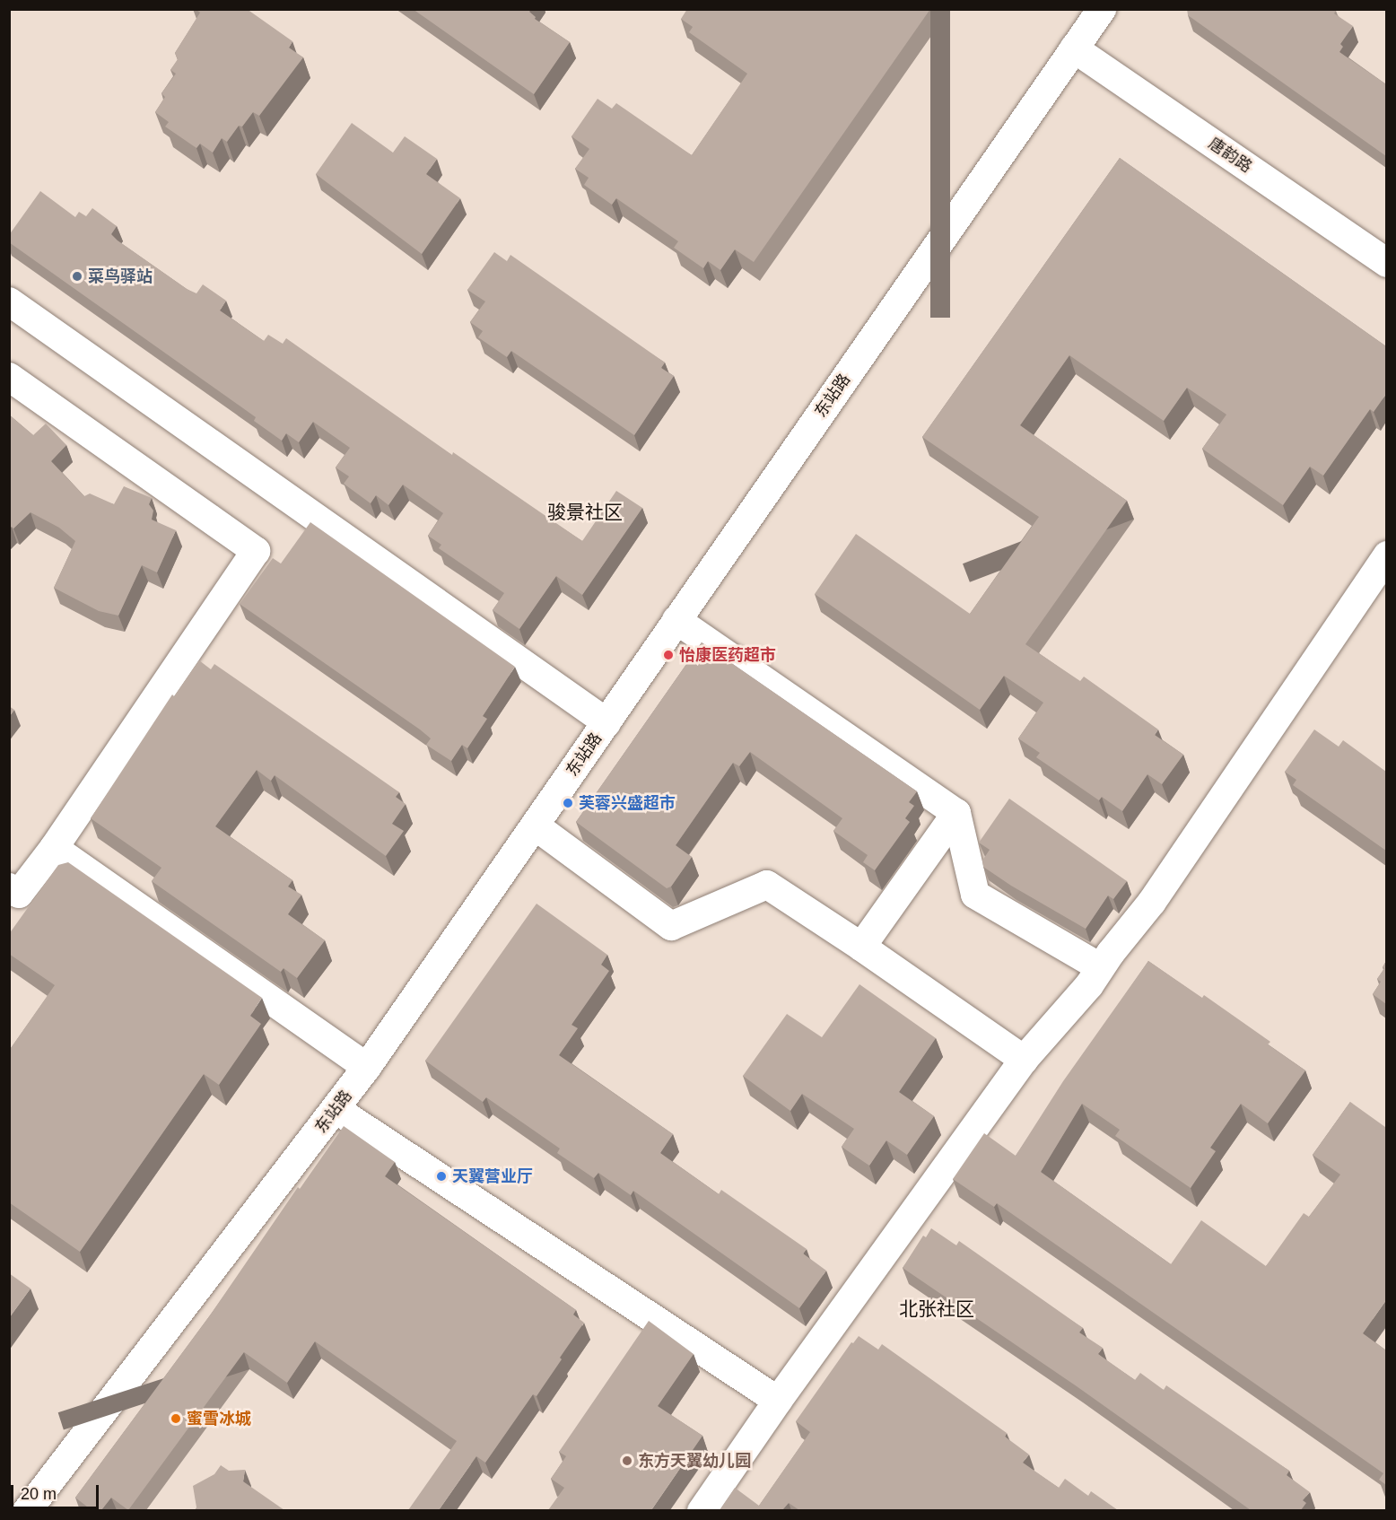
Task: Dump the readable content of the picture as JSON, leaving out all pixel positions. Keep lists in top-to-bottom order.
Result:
{
  "streets": {
    "street": ["唐韵路", "东站路"]
  },
  "crossings": [
    ["唐韵路", "东站路"]
  ],
  "districts": ["骏景社区", "北张社区"],
  "places": [
    "菜鸟驿站",
    "怡康医药超市",
    "芙蓉兴盛超市",
    "天翼营业厅",
    "蜜雪冰城",
    "东方天翼幼儿园"
  ],
  "scale_bar": "20 m"
}
